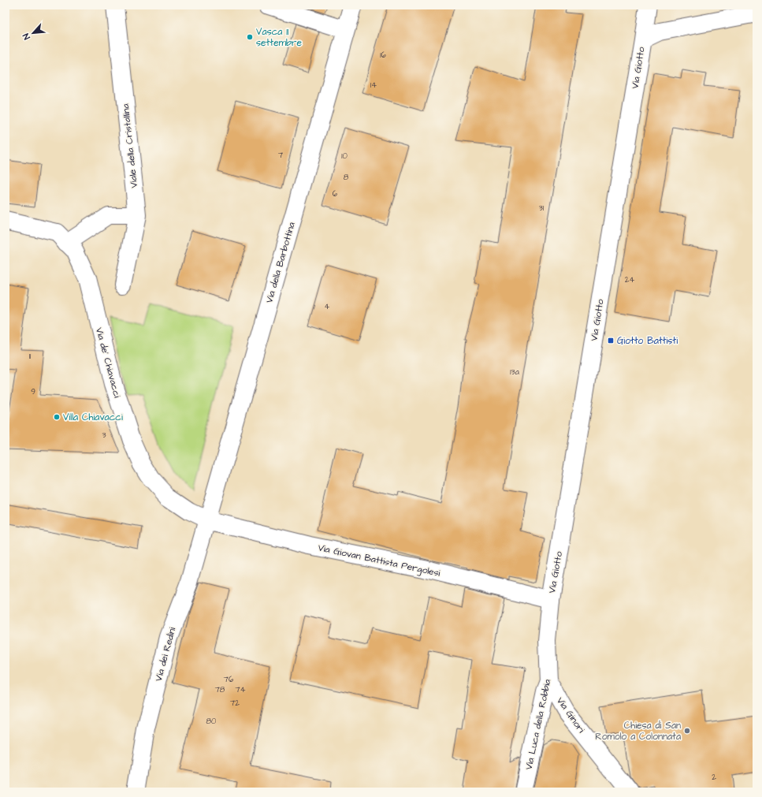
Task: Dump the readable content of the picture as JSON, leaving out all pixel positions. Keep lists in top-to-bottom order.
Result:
{
  "streets": {
    "street": [
      "Via Giotto",
      "Viale della Cristallina",
      "Via della Barbottina",
      "Via de' Chiavacci",
      "Via Giovan Battista Pergolesi",
      "Via dei Redini",
      "Via Ginori",
      "Via Luca della Robbia"
    ]
  },
  "crossings": [
    ["Via Giotto", "Via Giovan Battista Pergolesi"],
    ["Via Giotto", "Via Luca della Robbia"],
    ["Via della Barbottina", "Via de' Chiavacci"],
    ["Via della Barbottina", "Via Giovan Battista Pergolesi"],
    ["Via della Barbottina", "Via dei Redini"],
    ["Via de' Chiavacci", "Via Giovan Battista Pergolesi"],
    ["Via de' Chiavacci", "Via dei Redini"],
    ["Via Giovan Battista Pergolesi", "Via dei Redini"],
    ["Via Giovan Battista Pergolesi", "Via Luca della Robbia"],
    ["Via Ginori", "Via Luca della Robbia"]
  ],
  "places": {
    "other": ["Vasca 11 settembre", "Villa Chiavacci", "Chiesa di San Romolo a Colonnata"],
    "transit": ["Giotto Battisti"]
  },
  "house_numbers": [
    "16",
    "14",
    "7",
    "10",
    "8",
    "6",
    "31",
    "24",
    "4",
    "11",
    "13a",
    "9",
    "3",
    "76",
    "78",
    "74",
    "72",
    "80",
    "2"
  ],
  "north": "bottom left"
}
